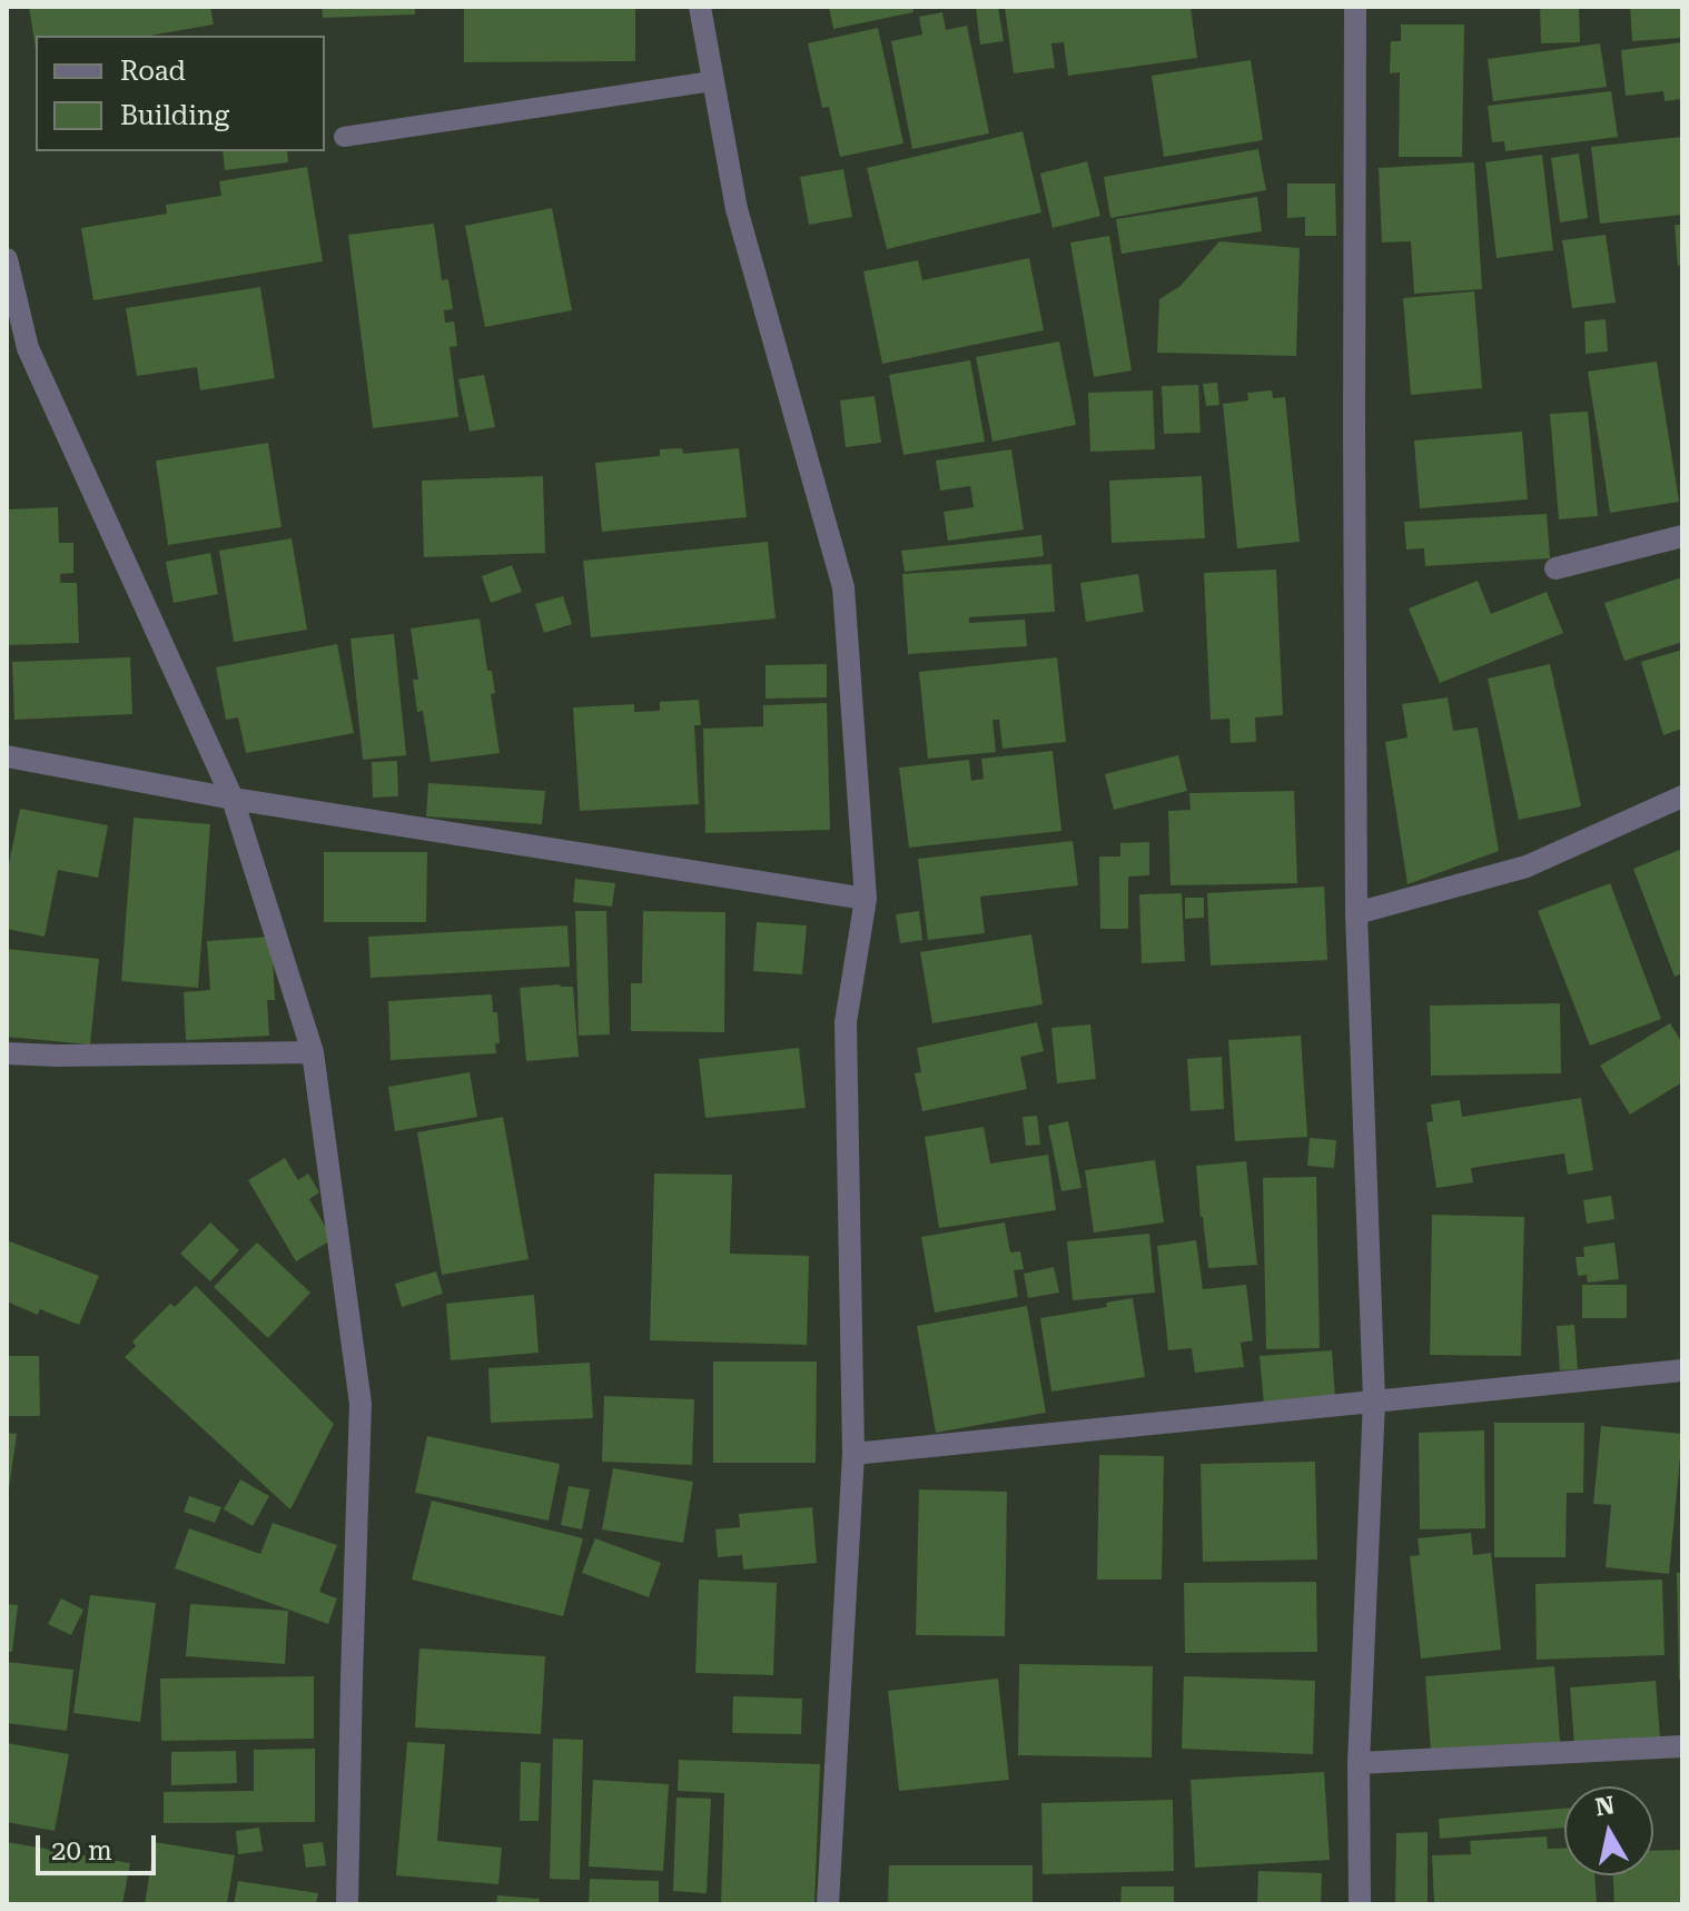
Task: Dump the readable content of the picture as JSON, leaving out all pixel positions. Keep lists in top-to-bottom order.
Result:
{
  "legend": ["Road", "Building"],
  "scale_bar": "20 m",
  "north": "top"
}
